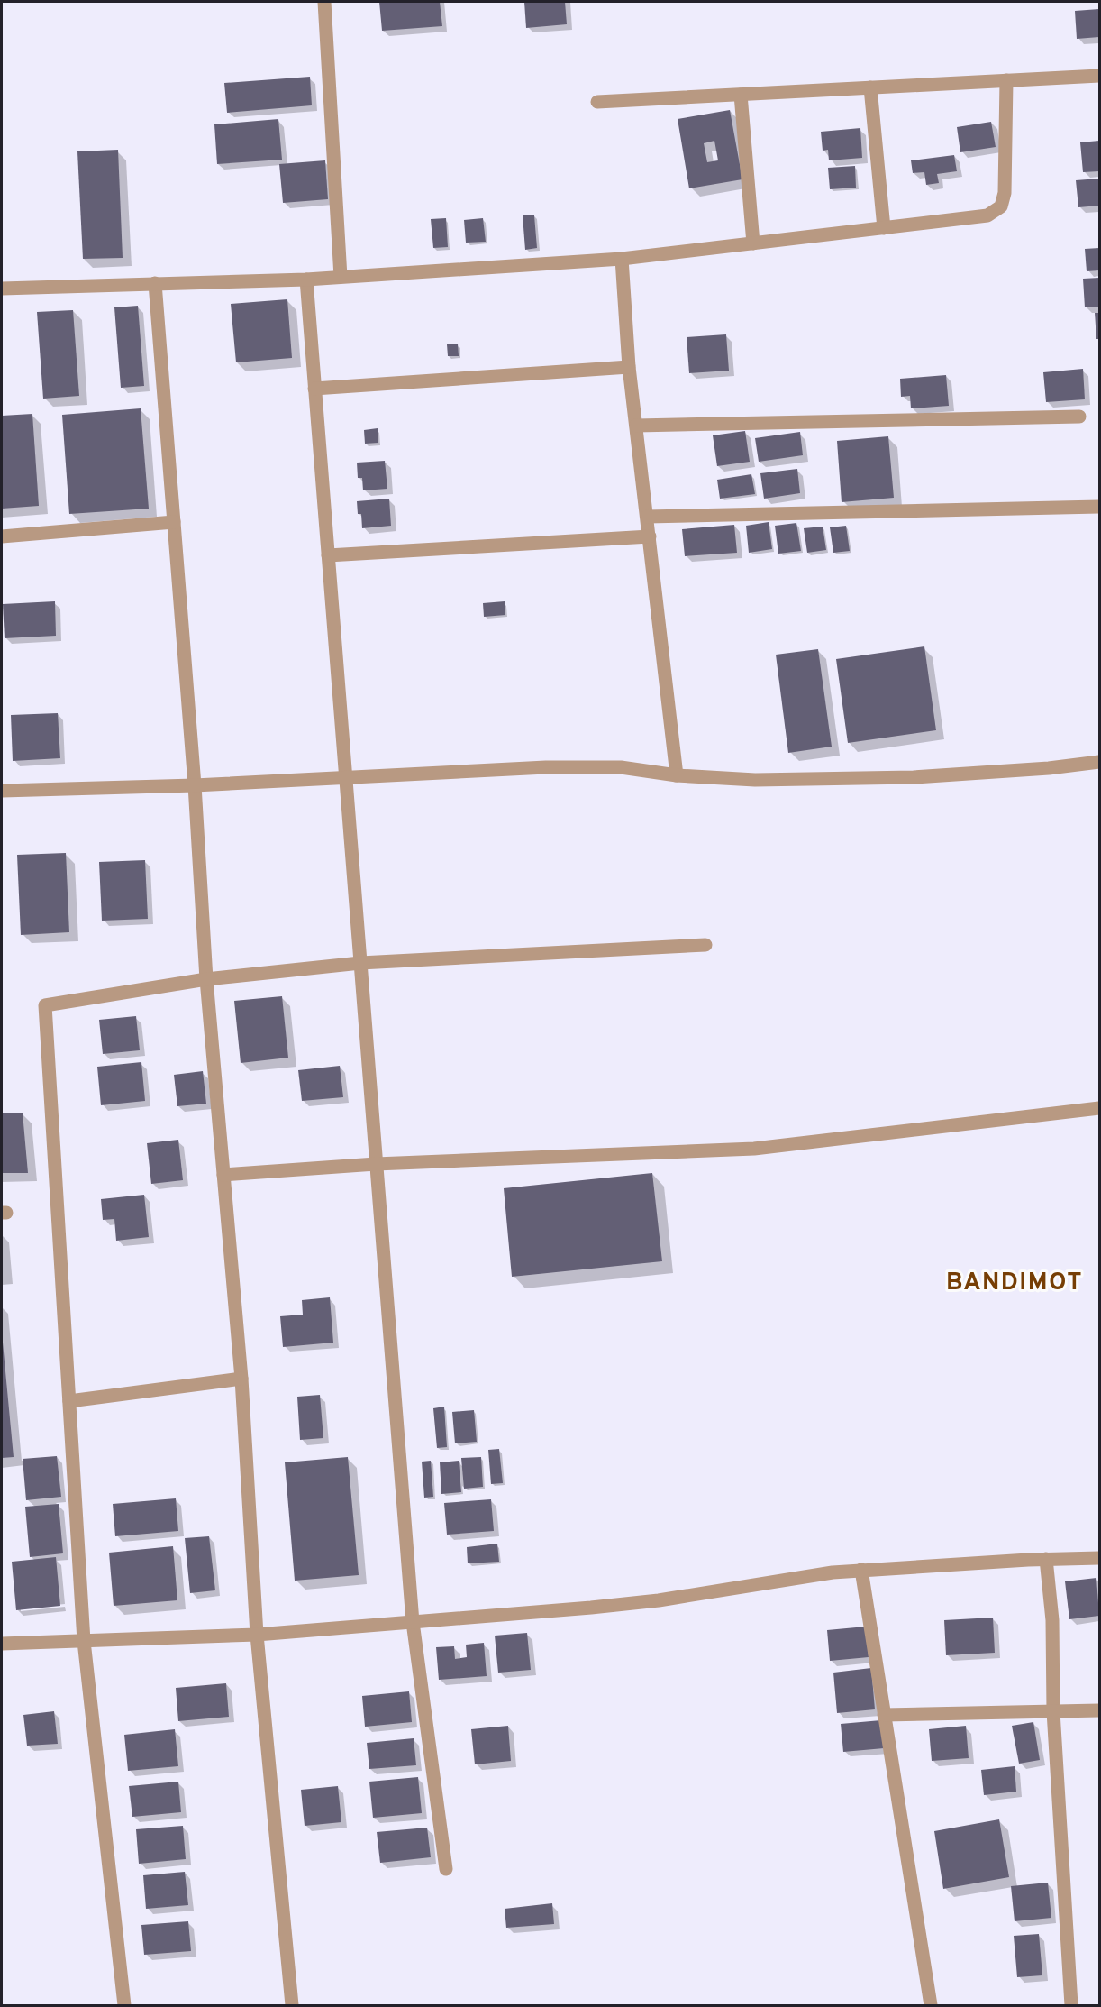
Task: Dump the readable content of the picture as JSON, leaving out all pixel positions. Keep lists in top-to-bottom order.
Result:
{
  "districts": ["BANDIMOT"]
}
